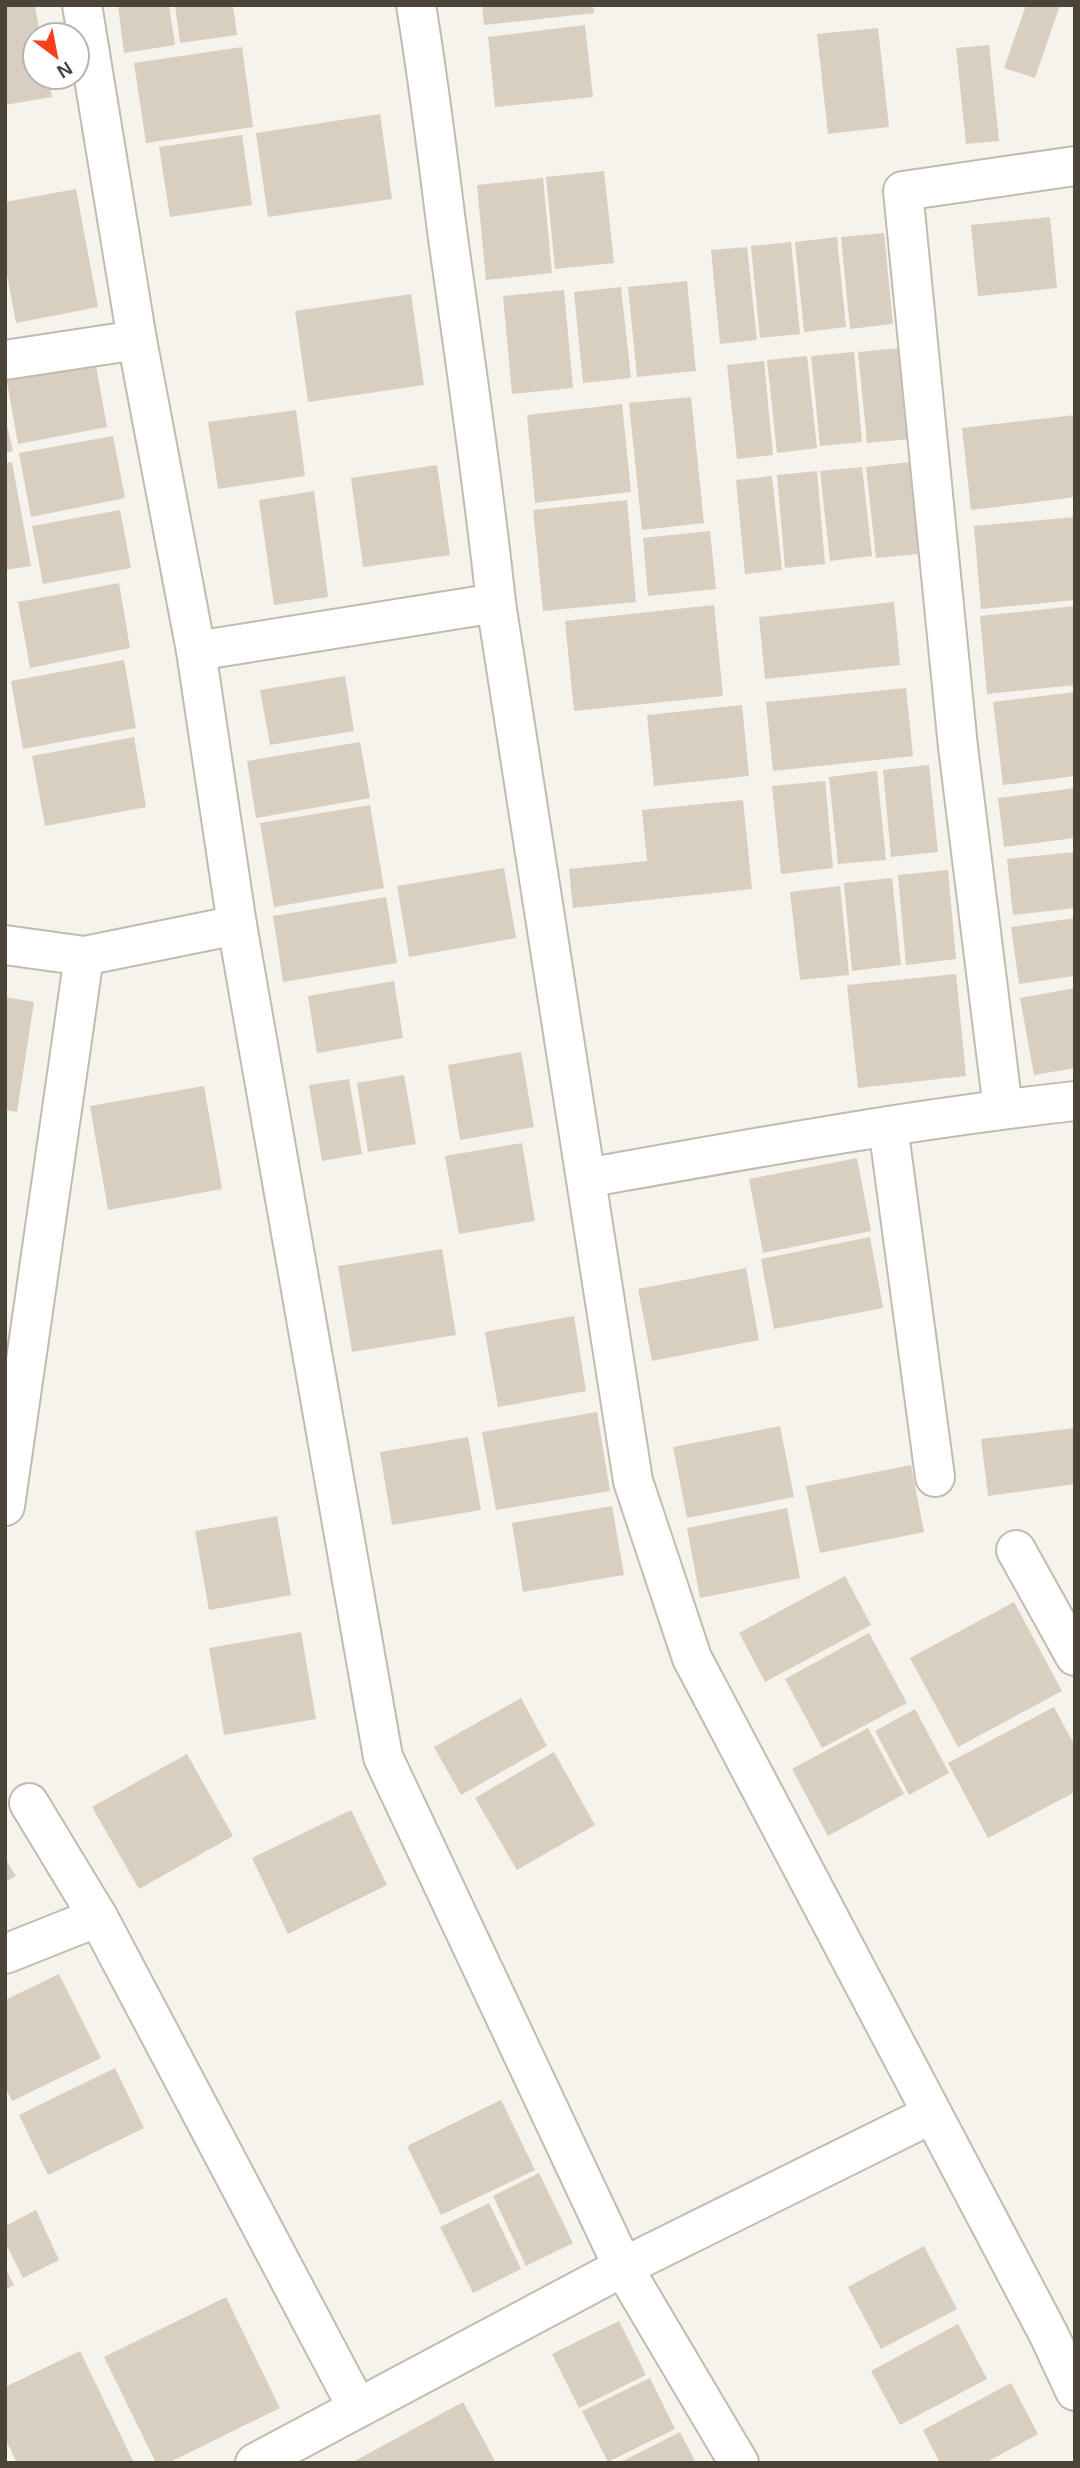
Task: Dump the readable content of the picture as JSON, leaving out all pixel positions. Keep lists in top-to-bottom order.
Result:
{
  "north": "bottom right"
}
